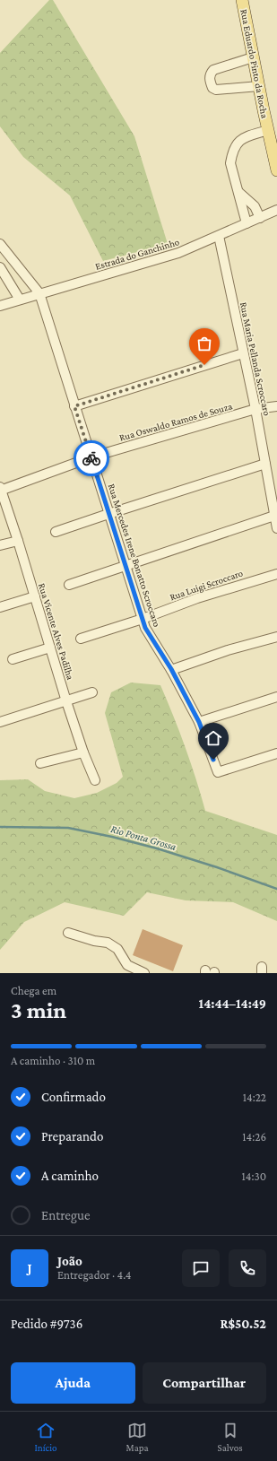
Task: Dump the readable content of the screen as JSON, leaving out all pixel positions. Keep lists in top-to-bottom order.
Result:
{
  "streets": {
    "main road": ["Rua Eduardo Pinto da Rocha"],
    "street": [
      "Estrada do Ganchinho",
      "Rua Maria Pellanda Scroccaro",
      "Rua Oswaldo Ramos de Souza",
      "Rua Mercedes Irene Bonatto Scroccaro",
      "Rua Luigi Scroccaro",
      "Rua Vicente Alves Padilha"
    ]
  },
  "crossings": [
    ["Estrada do Ganchinho", "Rua Maria Pellanda Scroccaro"],
    ["Estrada do Ganchinho", "Rua Mercedes Irene Bonatto Scroccaro"],
    ["Rua Maria Pellanda Scroccaro", "Rua Oswaldo Ramos de Souza"],
    ["Rua Oswaldo Ramos de Souza", "Rua Mercedes Irene Bonatto Scroccaro"],
    ["Rua Oswaldo Ramos de Souza", "Rua Vicente Alves Padilha"],
    ["Rua Mercedes Irene Bonatto Scroccaro", "Rua Luigi Scroccaro"]
  ],
  "water": ["Rio Ponta Grossa"],
  "page": {
    "heading": ["3 min", "Chega em", "14:44–14:49"],
    "panel": [
      "João",
      "Entregador · 4.4",
      "Pedido #9736",
      "R$50.52"
    ],
    "bar": "A caminho · 310 m",
    "list": [
      ["Confirmado", "14:22"],
      ["Preparando", "14:26"],
      ["A caminho", "14:30"],
      "Entregue"
    ],
    "round": "J",
    "buttons": ["Ajuda", "Compartilhar"],
    "tabs": ["Início", "Mapa", "Salvos"]
  }
}
